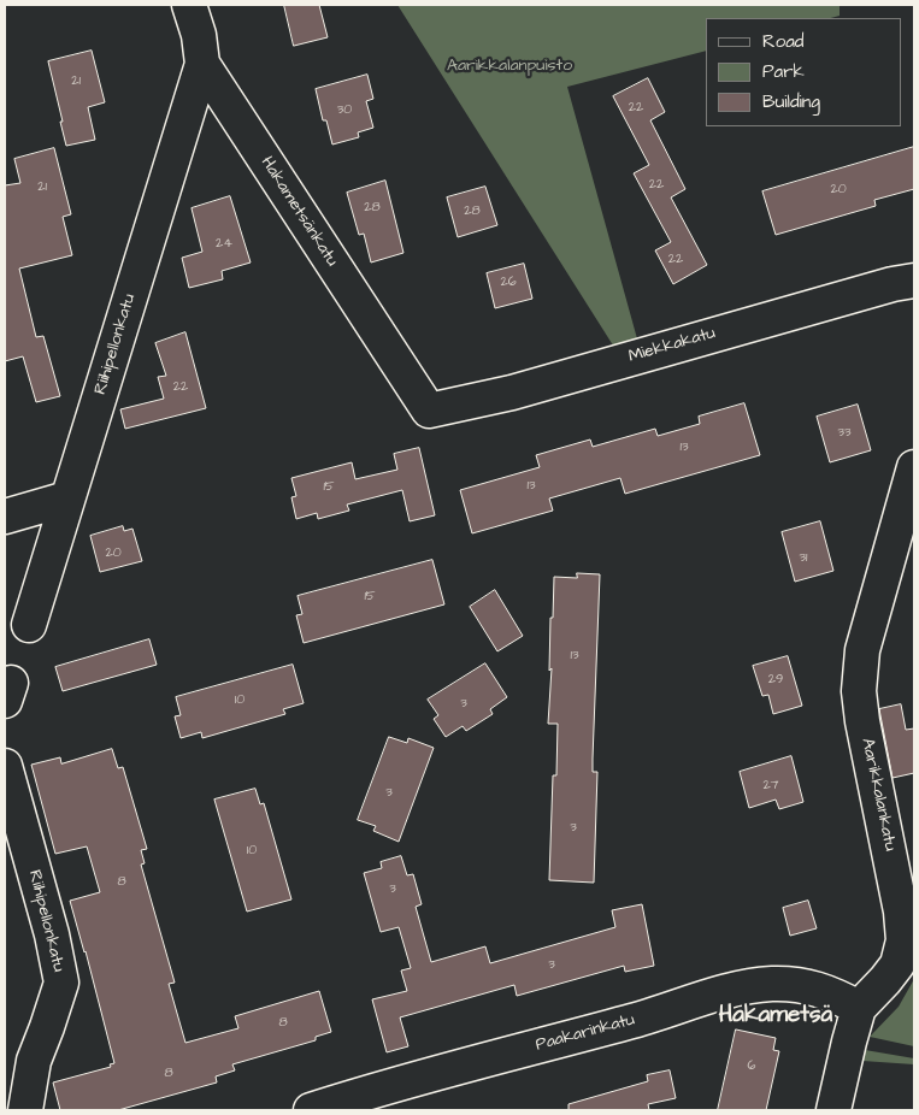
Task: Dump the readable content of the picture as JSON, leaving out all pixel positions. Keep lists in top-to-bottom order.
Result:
{
  "streets": {
    "street": [
      "Hakametsänkatu",
      "Riihipellonkatu",
      "Miekkakatu",
      "Aarikkalankatu",
      "Paakarinkatu"
    ]
  },
  "crossings": [
    ["Hakametsänkatu", "Riihipellonkatu"],
    ["Hakametsänkatu", "Miekkakatu"],
    ["Aarikkalankatu", "Paakarinkatu"]
  ],
  "districts": ["Hakametsä"],
  "parks": ["Aarikkalanpuisto"],
  "house_numbers": [
    "21",
    "22",
    "30",
    "22",
    "21",
    "20",
    "28",
    "28",
    "24",
    "22",
    "26",
    "22",
    "33",
    "13",
    "13",
    "15",
    "20",
    "31",
    "15",
    "13",
    "29",
    "10",
    "3",
    "27",
    "3",
    "3",
    "10",
    "8",
    "3",
    "3",
    "8",
    "6",
    "8"
  ],
  "legend": ["Road", "Park", "Building"]
}
